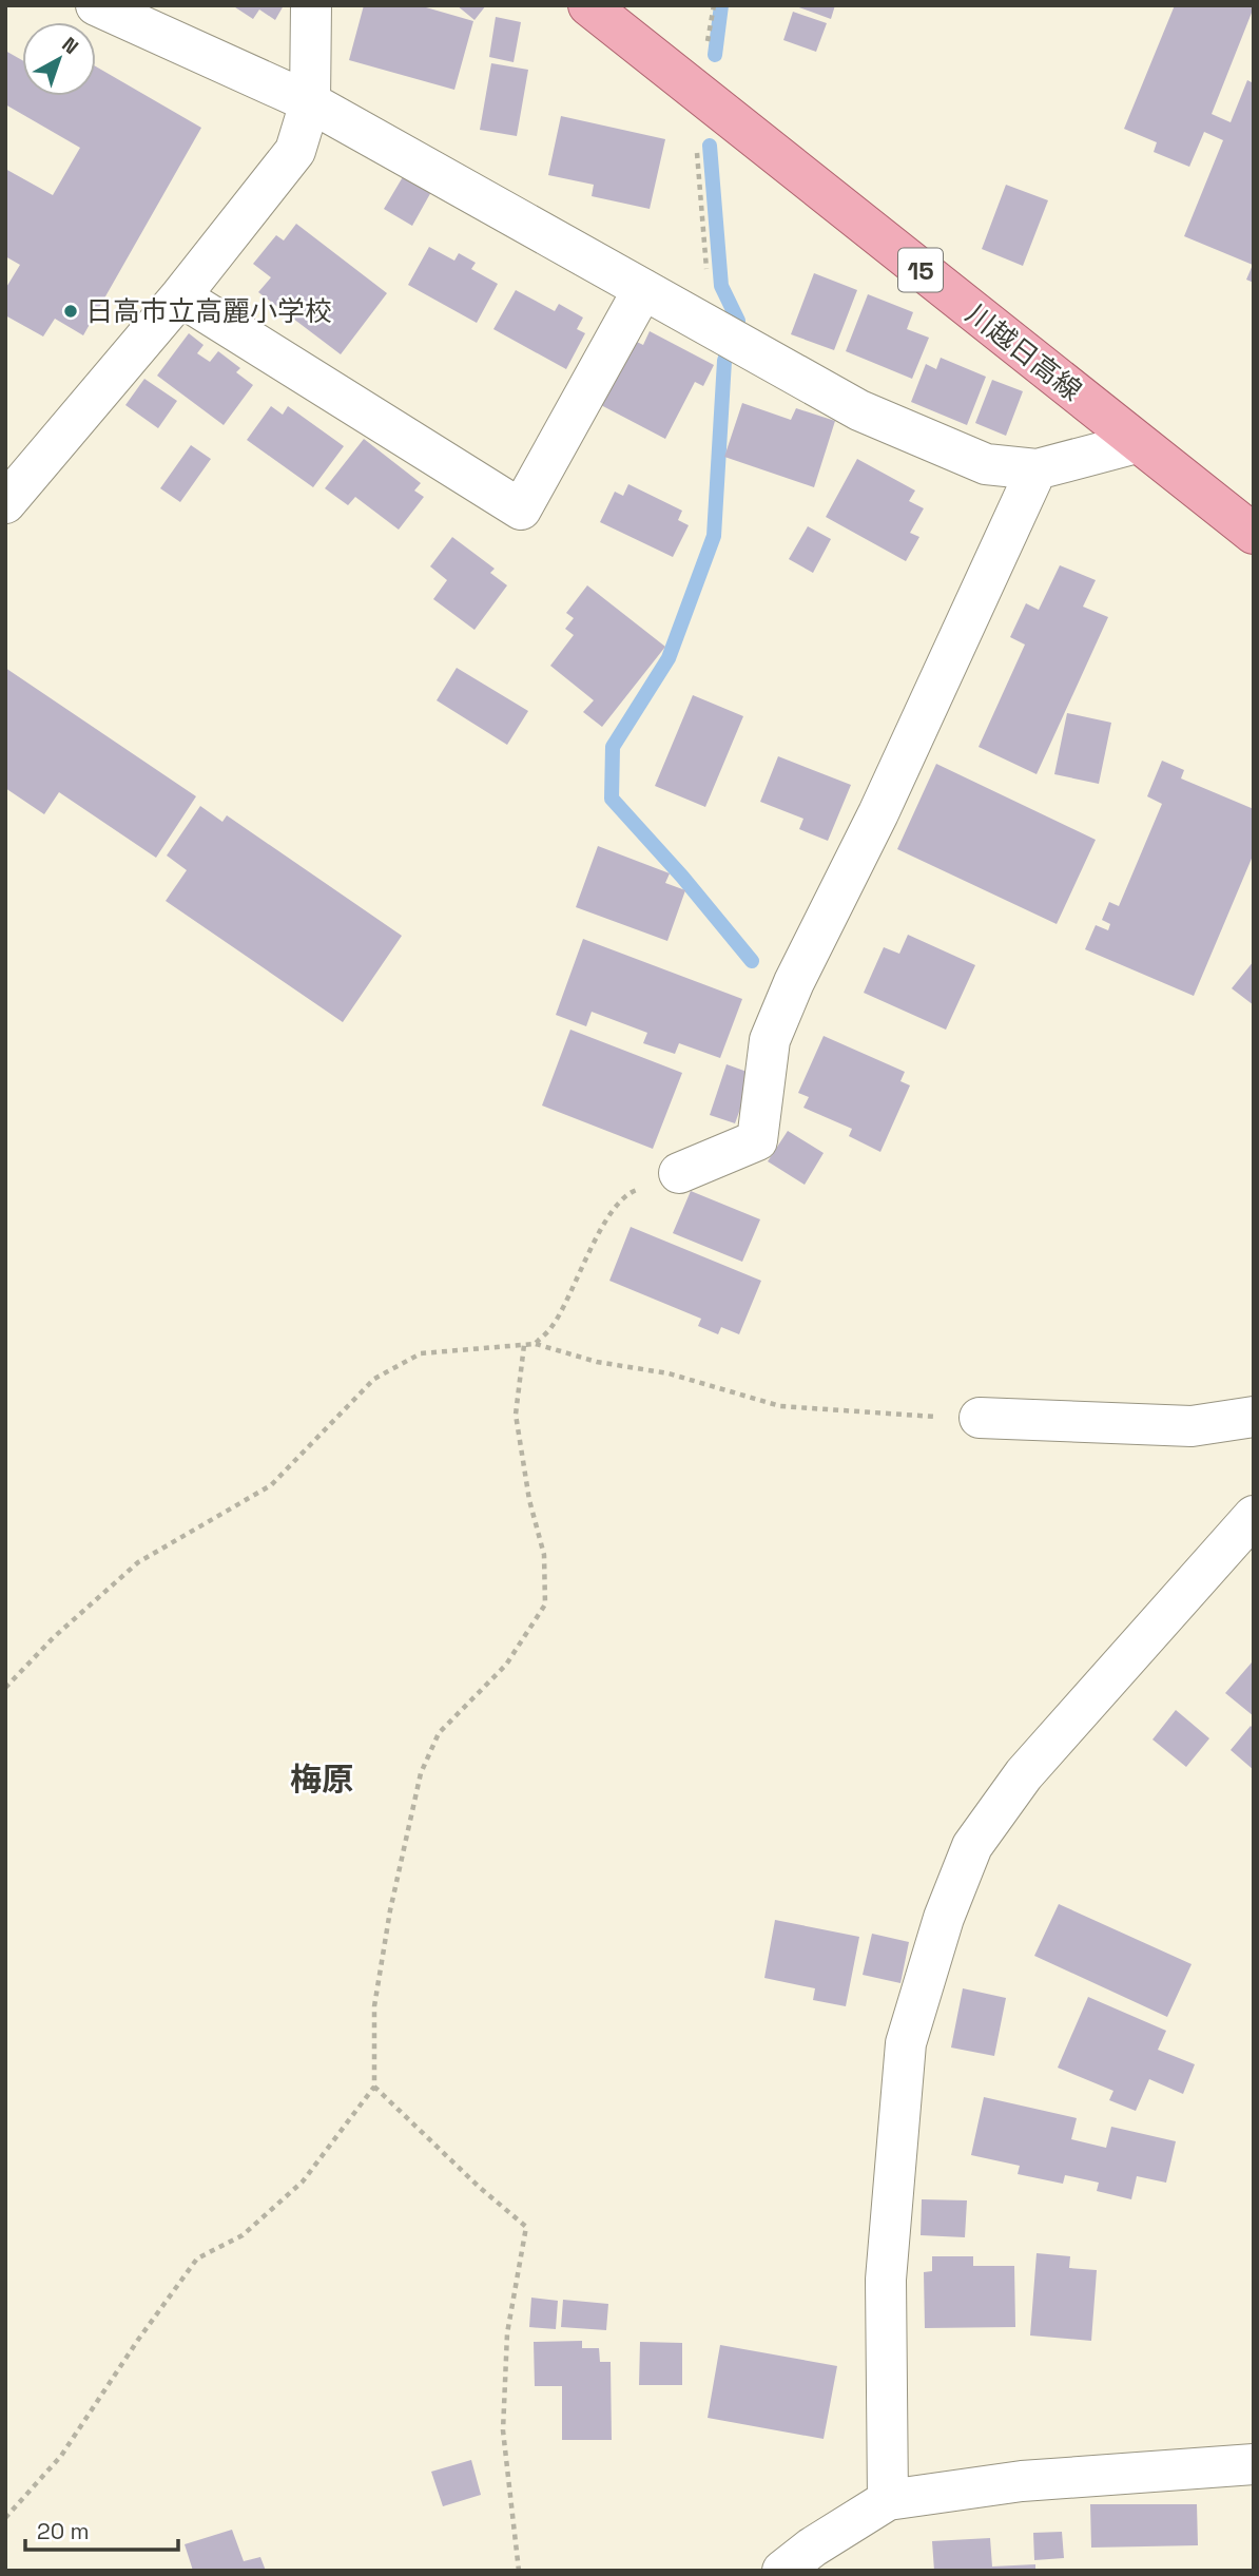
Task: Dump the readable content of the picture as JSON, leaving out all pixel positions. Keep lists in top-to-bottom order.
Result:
{
  "streets": {
    "main road": ["15", "川越日高線"]
  },
  "districts": ["梅原"],
  "places": ["日高市立高麗小学校"],
  "scale_bar": "20 m",
  "north": "top right"
}
